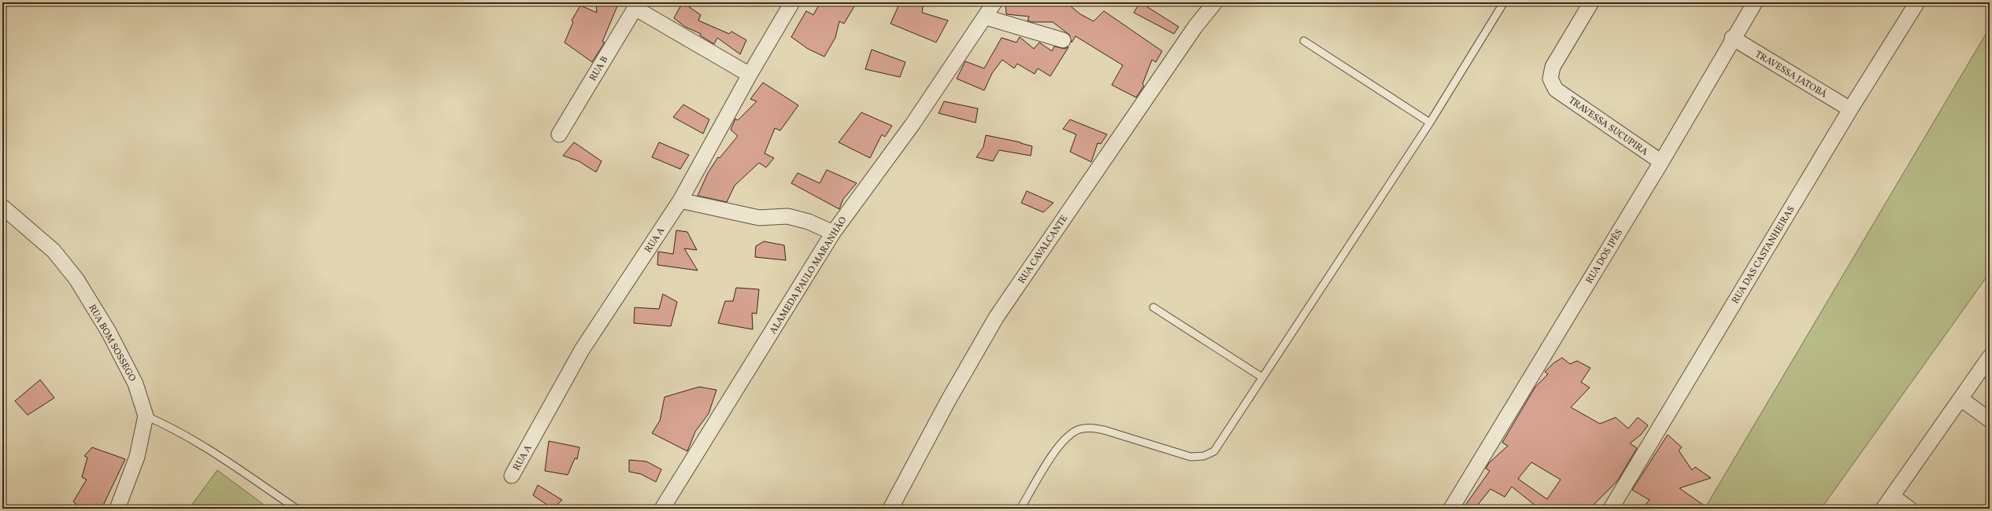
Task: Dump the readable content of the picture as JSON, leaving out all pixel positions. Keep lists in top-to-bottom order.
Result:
{
  "streets": {
    "street": [
      "RUA B",
      "TRAVESSA JATOBÁ",
      "TRAVESSA SUCUPIRA",
      "RUA A",
      "RUA CAVALCANTE",
      "RUA DAS CASTANHEIRAS",
      "RUA DOS IPÊS",
      "ALAMEDA PAULO MARANHÃO",
      "RUA BOM SOSSEGO"
    ]
  },
  "crossings": [
    ["TRAVESSA JATOBÁ", "RUA DAS CASTANHEIRAS"],
    ["TRAVESSA JATOBÁ", "RUA DOS IPÊS"],
    ["TRAVESSA SUCUPIRA", "RUA DOS IPÊS"]
  ]
}
